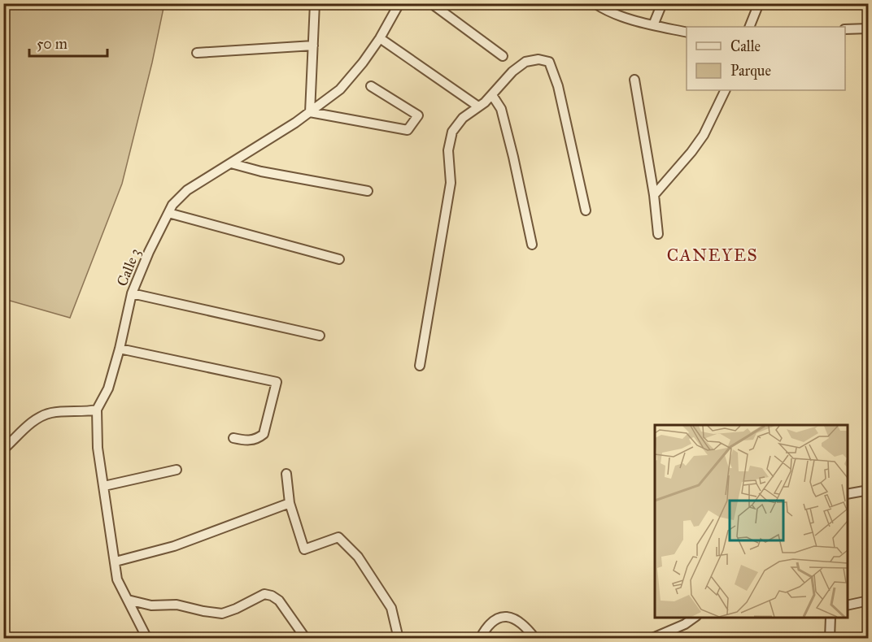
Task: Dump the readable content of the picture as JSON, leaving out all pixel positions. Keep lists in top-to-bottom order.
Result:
{
  "streets": {
    "street": ["Calle 3"]
  },
  "districts": ["CANEYES"],
  "legend": ["Calle", "Parque"],
  "scale_bar": "50 m"
}
